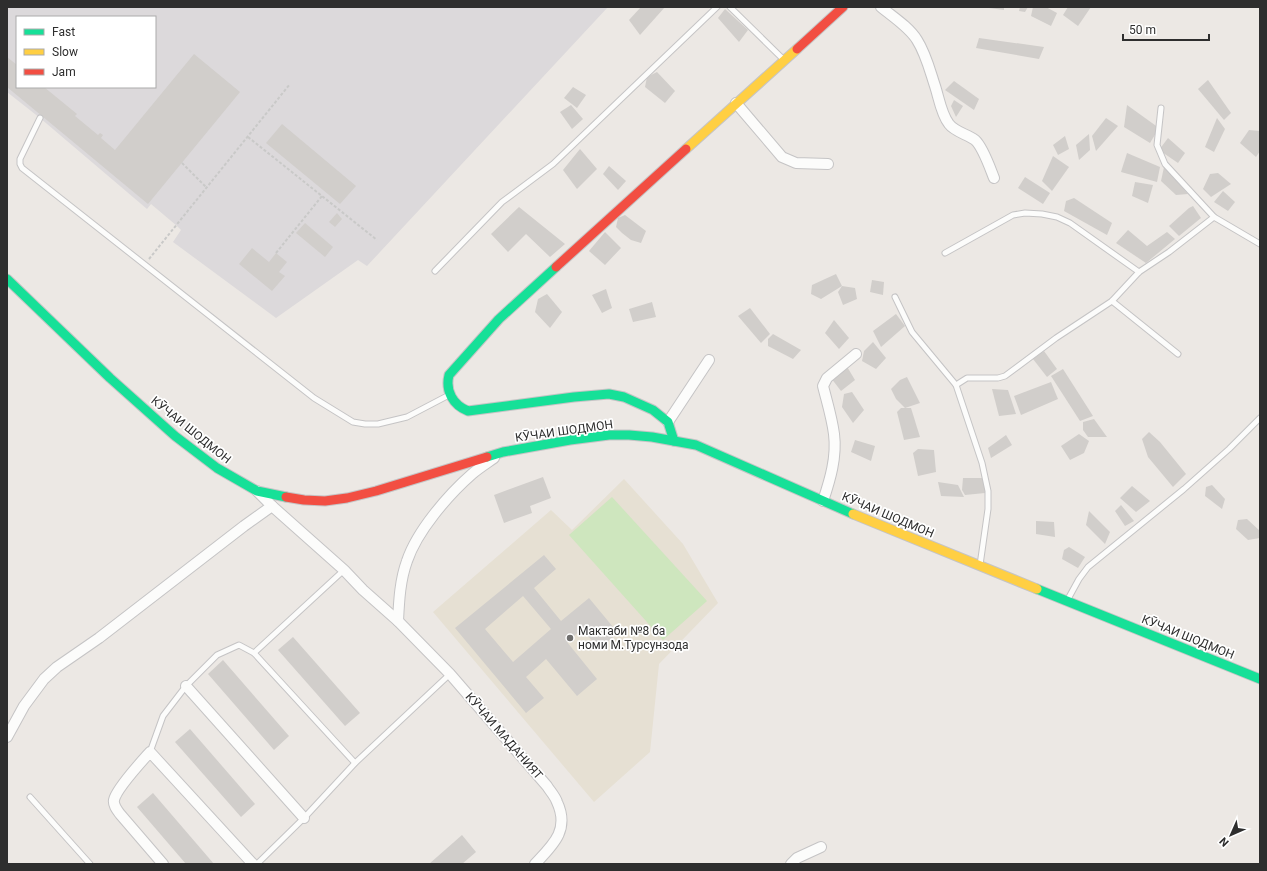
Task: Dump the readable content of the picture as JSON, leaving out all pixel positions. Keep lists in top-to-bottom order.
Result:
{
  "streets": {
    "main road": ["КӮЧАИ ШОДМОН"],
    "street": ["КӮЧАИ МАДАНИЯТ"]
  },
  "crossings": [
    ["КӮЧАИ ШОДМОН", "КӮЧАИ МАДАНИЯТ"]
  ],
  "places": ["Мактаби №8 ба номи М.Турсунзода"],
  "legend": ["Fast", "Slow", "Jam"],
  "scale_bar": "50 m",
  "north": "bottom left"
}
